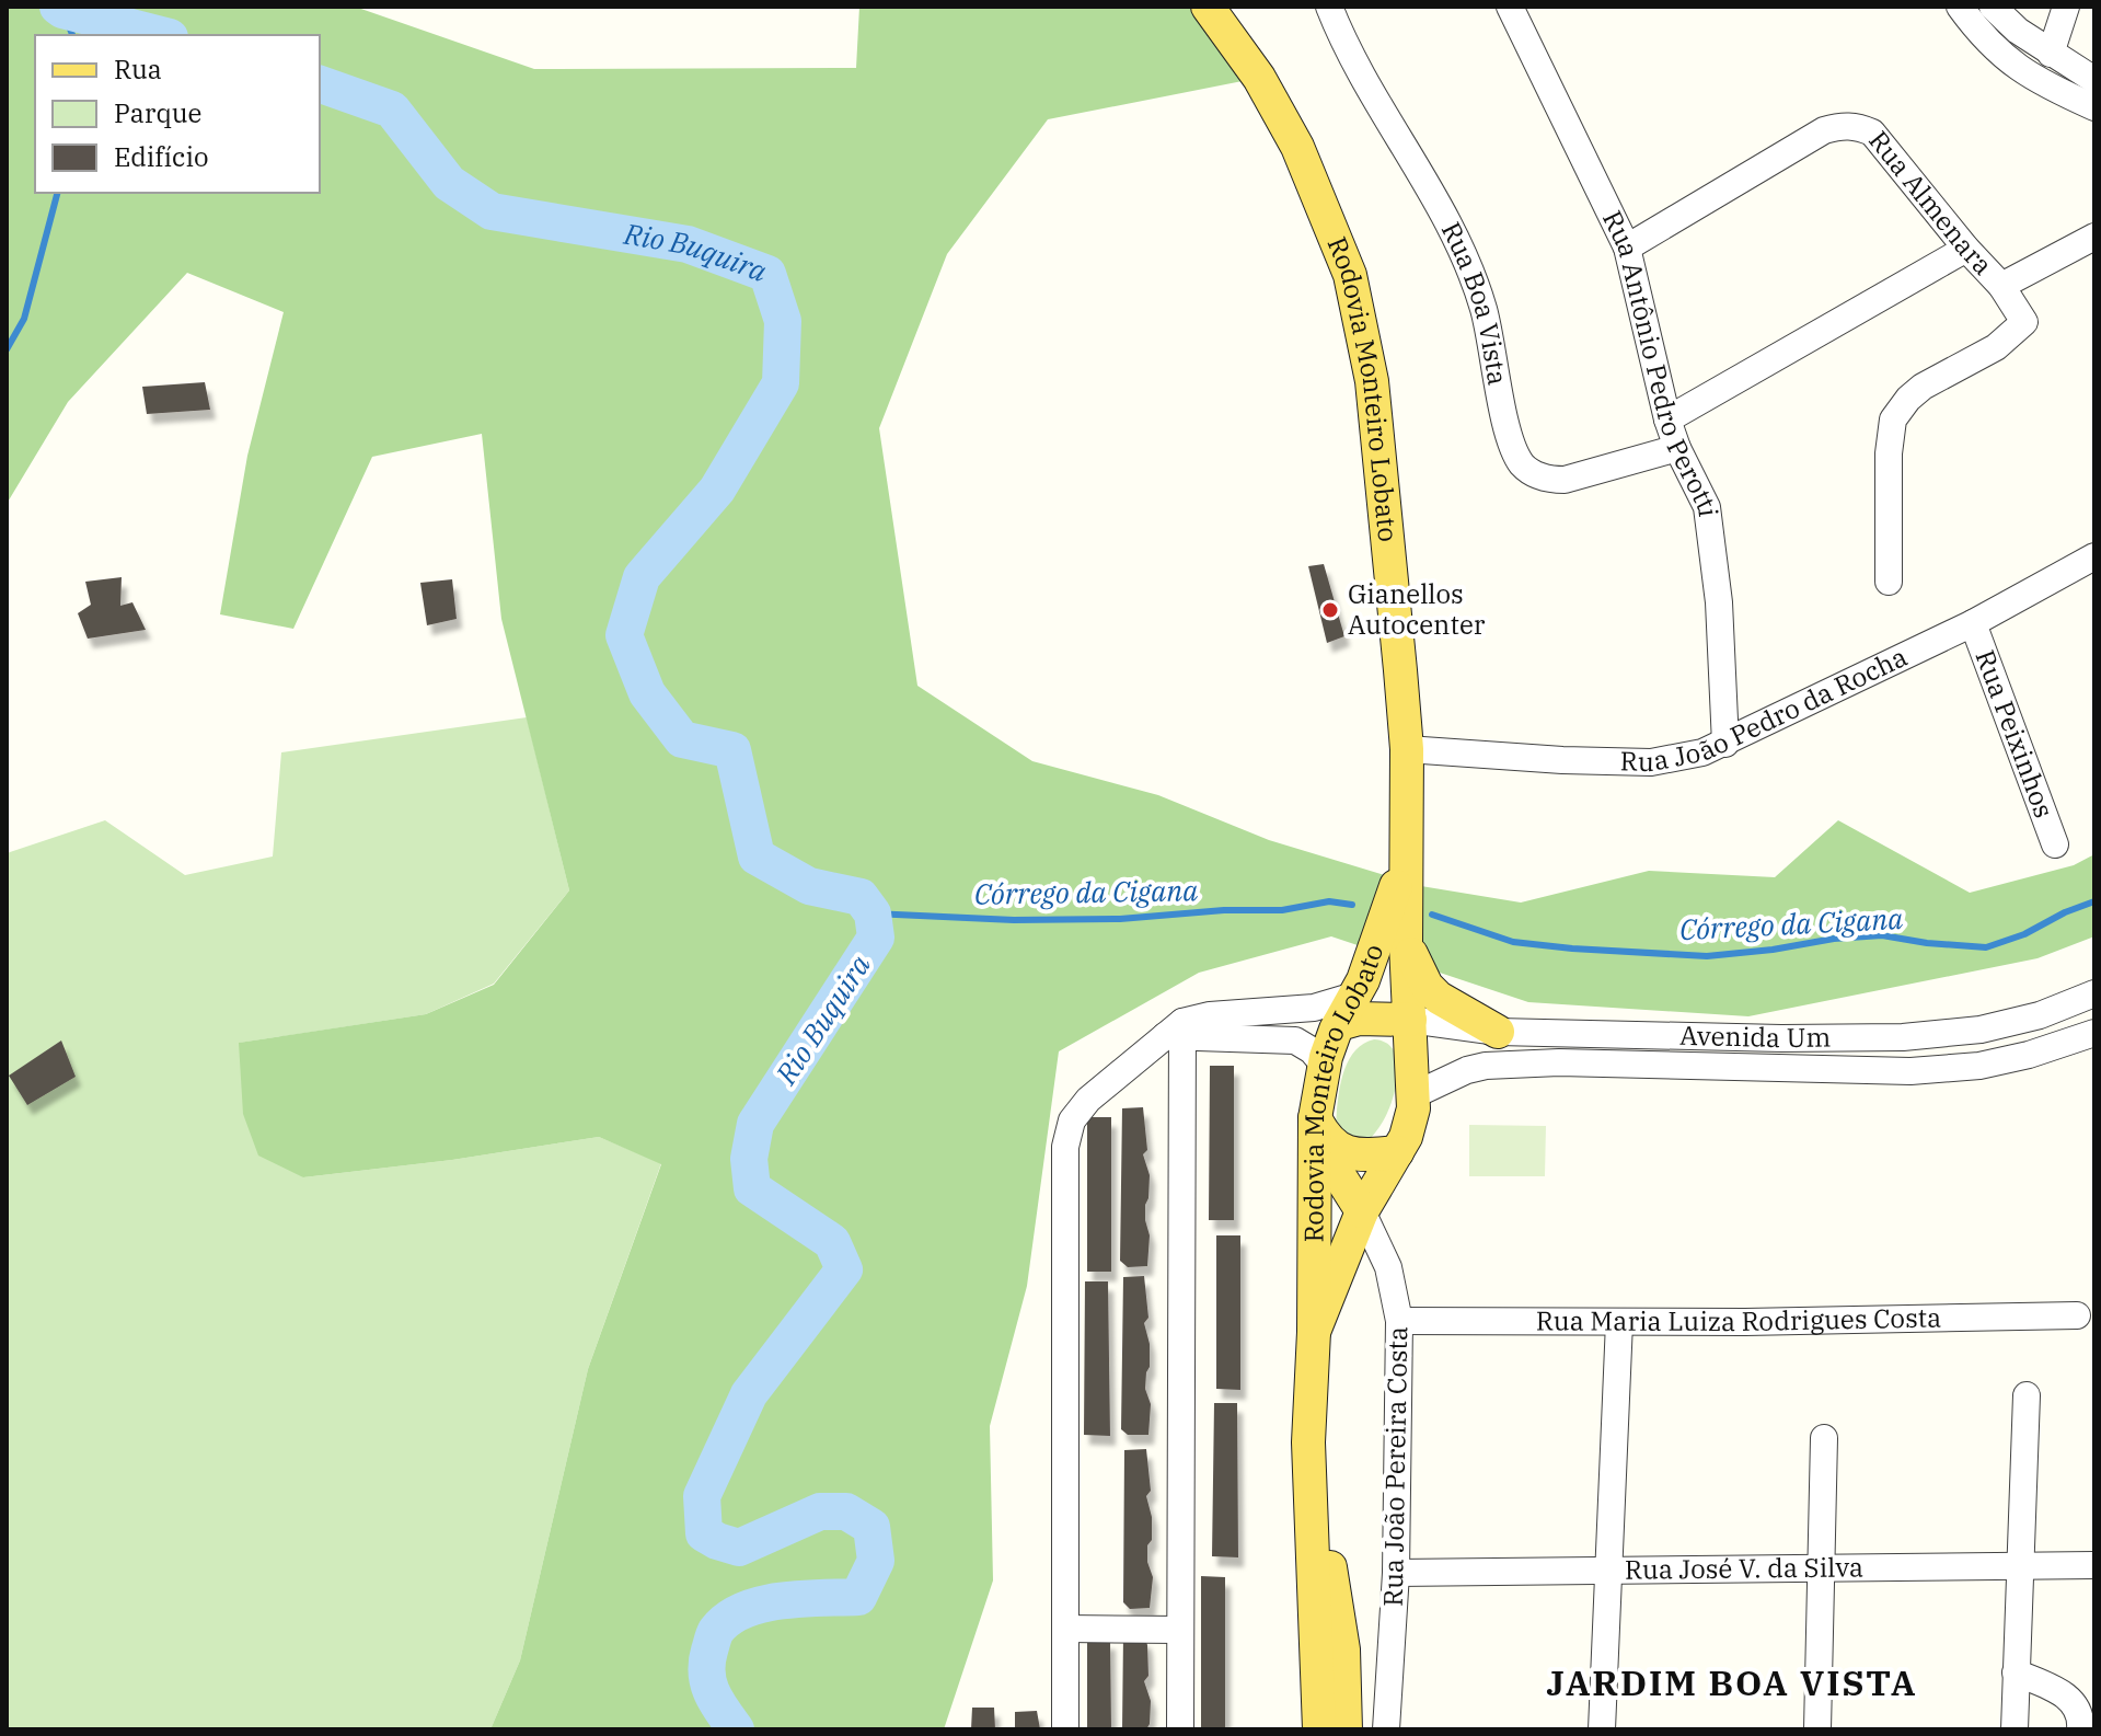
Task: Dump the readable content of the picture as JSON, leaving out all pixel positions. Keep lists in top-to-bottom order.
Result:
{
  "streets": {
    "main road": ["Rodovia Monteiro Lobato"],
    "street": [
      "Rua Almenara",
      "Rua Boa Vista",
      "Rua Antônio Pedro Perotti",
      "Rua João Pedro da Rocha",
      "Rua Peixinhos",
      "Avenida Um",
      "Rua Maria Luiza Rodrigues Costa",
      "Rua João Pereira Costa",
      "Rua José V. da Silva"
    ]
  },
  "crossings": [
    ["Rua Almenara", "Rua Antônio Pedro Perotti"],
    ["Rua Boa Vista", "Rua Antônio Pedro Perotti"],
    ["Rua Antônio Pedro Perotti", "Rua João Pedro da Rocha"],
    ["Rodovia Monteiro Lobato", "Rua João Pedro da Rocha"],
    ["Rodovia Monteiro Lobato", "Avenida Um"],
    ["Rodovia Monteiro Lobato", "Rua João Pereira Costa"],
    ["Rua João Pedro da Rocha", "Rua Peixinhos"],
    ["Rua Maria Luiza Rodrigues Costa", "Rua João Pereira Costa"],
    ["Rua João Pereira Costa", "Rua José V. da Silva"]
  ],
  "districts": ["JARDIM BOA VISTA"],
  "water": ["Rio Buquira", "Córrego da Cigana"],
  "places": ["Gianellos Autocenter"],
  "legend": ["Rua", "Parque", "Edifício"]
}
